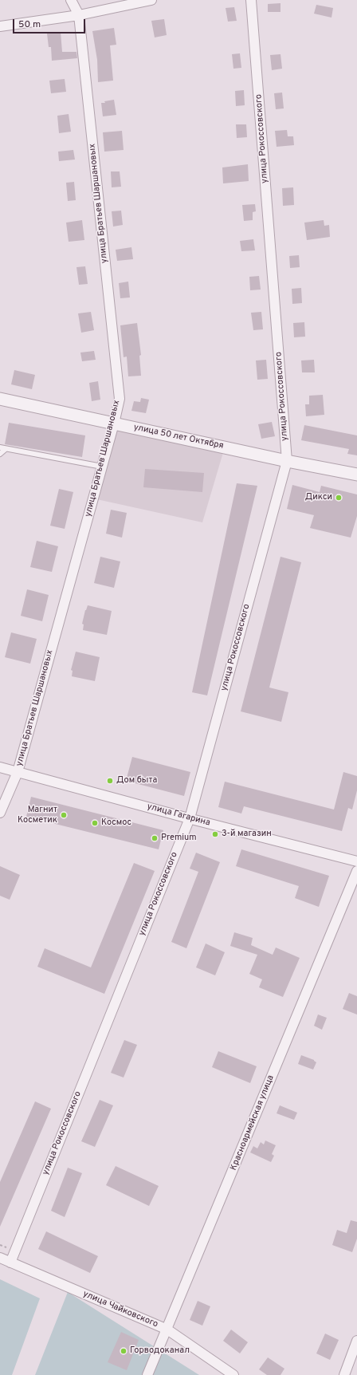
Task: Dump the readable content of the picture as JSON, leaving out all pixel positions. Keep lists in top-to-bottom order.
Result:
{
  "streets": {
    "street": [
      "улица Рокоссовского",
      "улица Братьев Шаршановых",
      "улица 50 лет Октября",
      "улица Гагарина",
      "Красноармейская улица",
      "улица Чайковского"
    ]
  },
  "crossings": [
    ["улица Рокоссовского", "улица 50 лет Октября"],
    ["улица Рокоссовского", "улица Гагарина"],
    ["улица Рокоссовского", "улица Чайковского"],
    ["улица Братьев Шаршановых", "улица 50 лет Октября"],
    ["улица Братьев Шаршановых", "улица Гагарина"],
    ["Красноармейская улица", "улица Чайковского"]
  ],
  "places": [
    "Дикси",
    "Дом быта",
    "Магнит Косметик",
    "Космос",
    "3-й магазин",
    "Premium",
    "Горводоканал"
  ],
  "scale_bar": "50 m"
}
